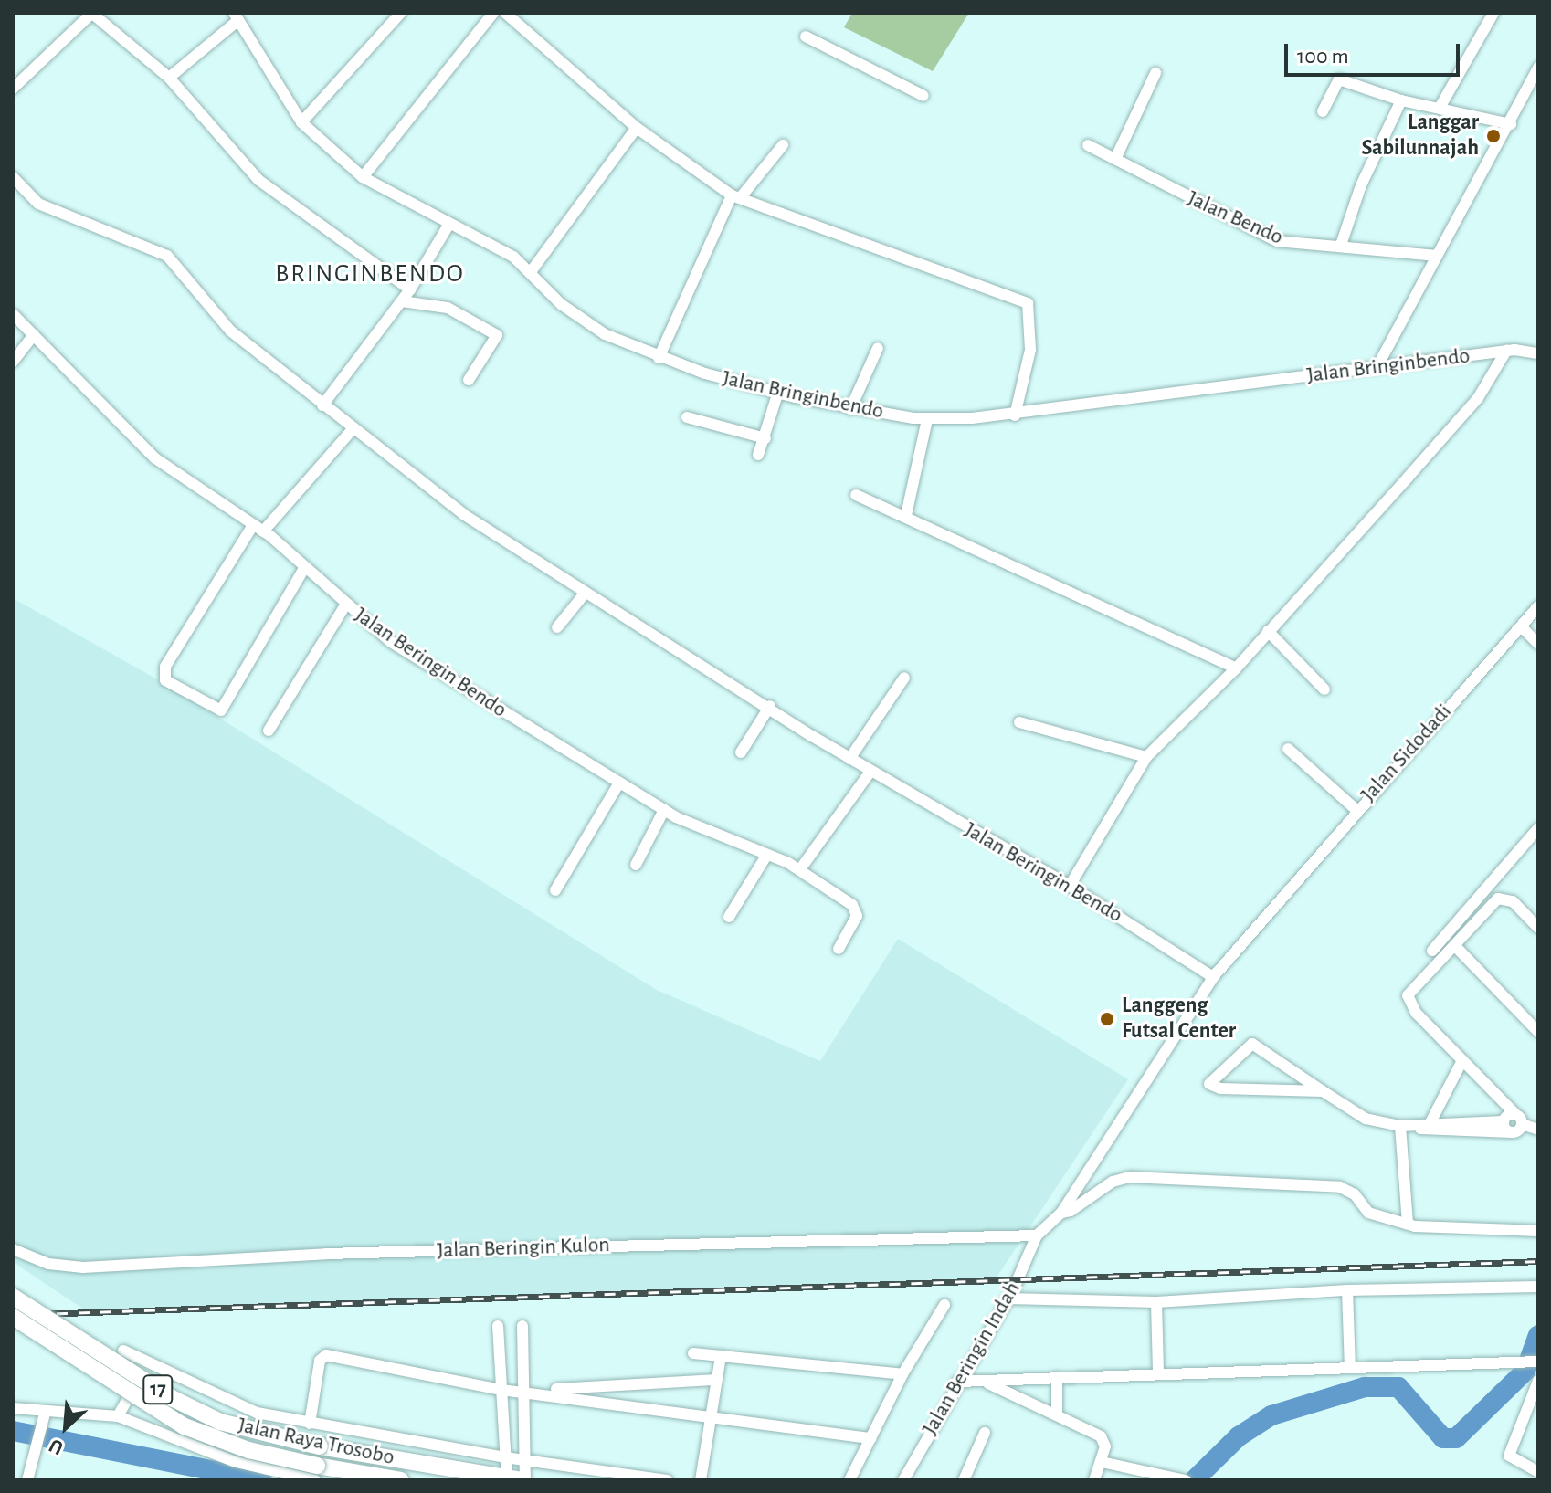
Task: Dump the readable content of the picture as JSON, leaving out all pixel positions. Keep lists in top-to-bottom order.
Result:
{
  "streets": {
    "highway": ["17", "Jalan Raya Trosobo"],
    "street": [
      "Jalan Bendo",
      "Jalan Bringinbendo",
      "Jalan Beringin Bendo",
      "Jalan Sidodadi",
      "Jalan Beringin Kulon",
      "Jalan Beringin Indah"
    ]
  },
  "crossings": [
    ["Jalan Bringinbendo", "Jalan Beringin Bendo"],
    ["Jalan Beringin Bendo", "Jalan Sidodadi"],
    ["Jalan Beringin Kulon", "Jalan Beringin Indah"]
  ],
  "districts": ["BRINGINBENDO"],
  "places": ["Langgar Sabilunnajah", "Langgeng Futsal Center"],
  "scale_bar": "100 m",
  "north": "bottom left"
}
